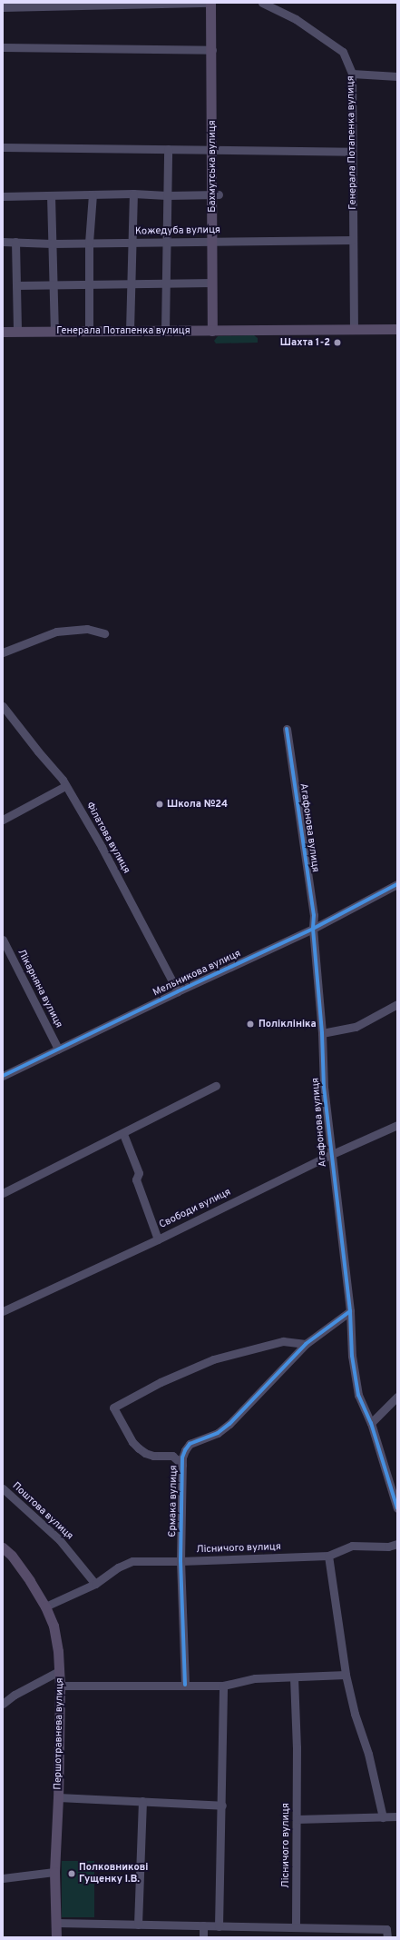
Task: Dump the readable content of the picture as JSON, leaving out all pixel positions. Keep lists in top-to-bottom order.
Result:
{
  "streets": {
    "main road": ["Генерала Потапенка вулиця", "Бахмутська вулиця", "Першотравнева вулиця"],
    "street": [
      "Кожедуба вулиця",
      "Агафонова вулиця",
      "Філатова вулиця",
      "Мельникова вулиця",
      "Лікарняна вулиця",
      "Свободи вулиця",
      "Єрмака вулиця",
      "Поштова вулиця",
      "Лісничого вулиця"
    ]
  },
  "crossings": [
    ["Генерала Потапенка вулиця", "Бахмутська вулиця"],
    ["Генерала Потапенка вулиця", "Кожедуба вулиця"],
    ["Бахмутська вулиця", "Кожедуба вулиця"],
    ["Агафонова вулиця", "Мельникова вулиця"],
    ["Агафонова вулиця", "Свободи вулиця"],
    ["Агафонова вулиця", "Єрмака вулиця"],
    ["Філатова вулиця", "Мельникова вулиця"],
    ["Мельникова вулиця", "Лікарняна вулиця"],
    ["Єрмака вулиця", "Лісничого вулиця"],
    ["Поштова вулиця", "Лісничого вулиця"],
    ["Лісничого вулиця", "Першотравнева вулиця"]
  ],
  "places": [
    "Шахта 1-2",
    "Школа №24",
    "Поліклініка",
    "Полковникові Гущенку І.В."
  ]
}
